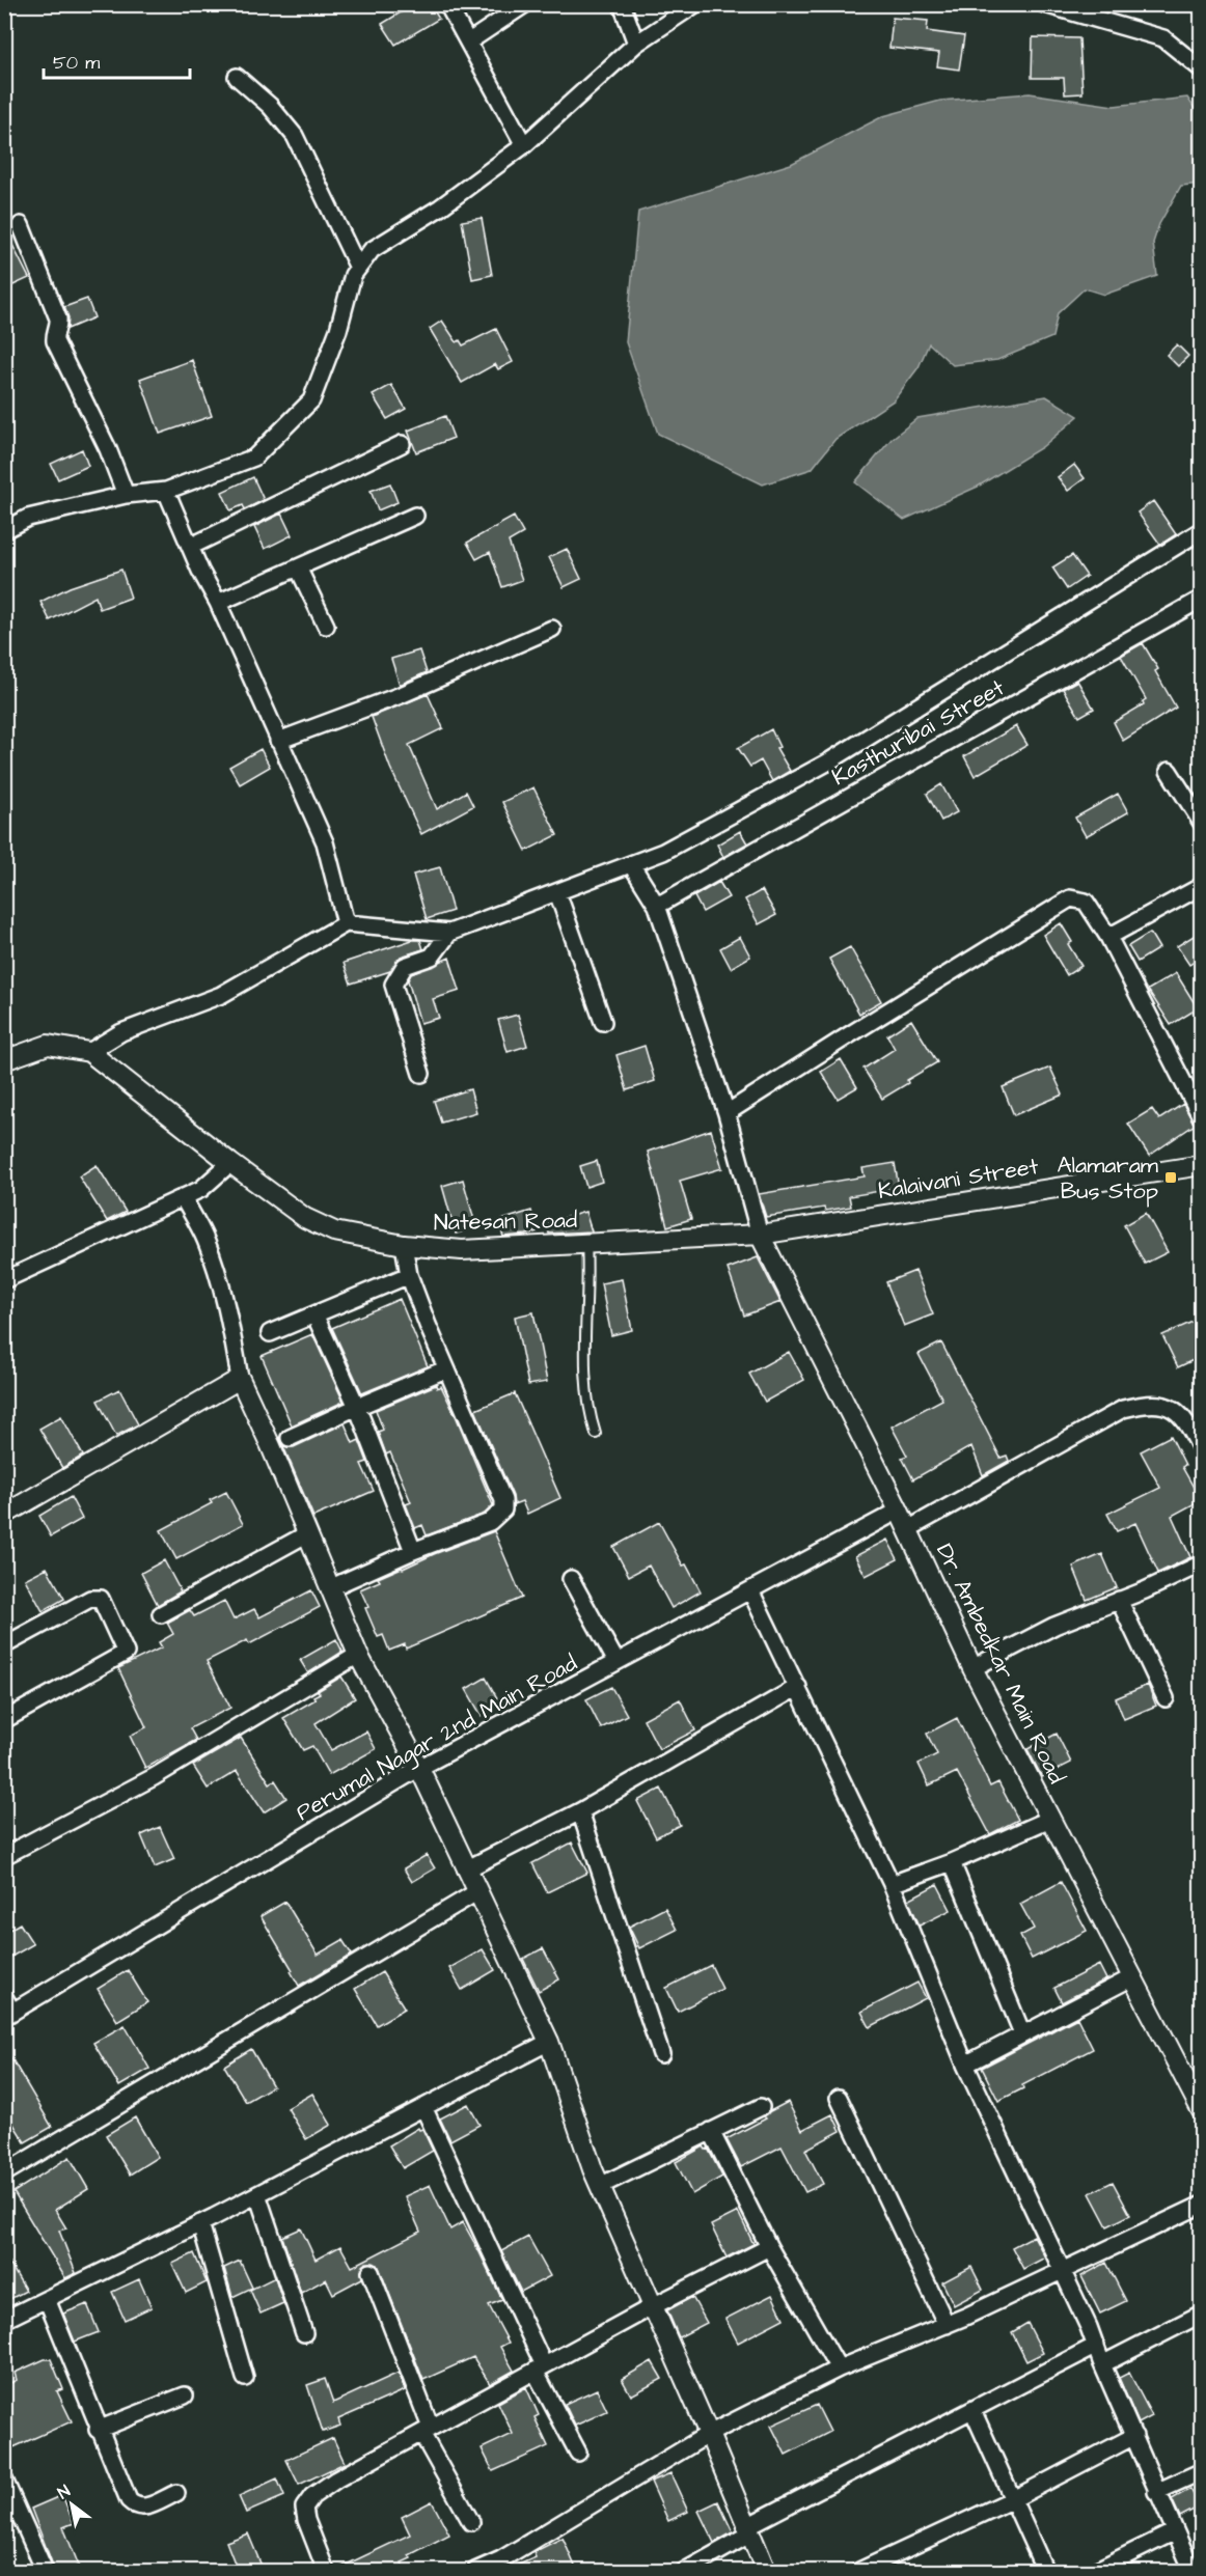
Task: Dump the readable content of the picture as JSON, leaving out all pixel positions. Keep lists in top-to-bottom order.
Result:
{
  "streets": {
    "street": [
      "Kasthuribai Street",
      "Kalaivani Street",
      "Natesan Road",
      "Dr. Ambedkar Main Road",
      "Perumal Nagar 2nd Main Road"
    ]
  },
  "crossings": [
    ["Kalaivani Street", "Natesan Road"],
    ["Kalaivani Street", "Dr. Ambedkar Main Road"],
    ["Natesan Road", "Dr. Ambedkar Main Road"],
    ["Dr. Ambedkar Main Road", "Perumal Nagar 2nd Main Road"]
  ],
  "places": {
    "transit": ["Alamaram Bus Stop"]
  },
  "scale_bar": "50 m",
  "north": "top left"
}
